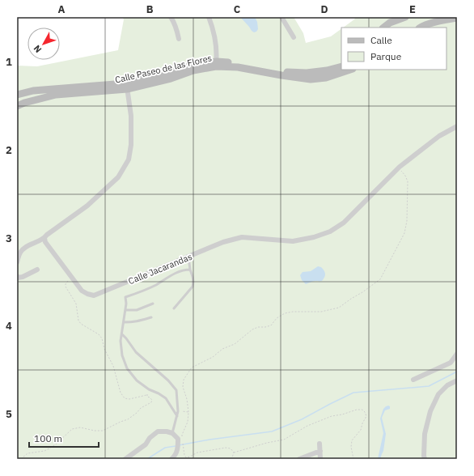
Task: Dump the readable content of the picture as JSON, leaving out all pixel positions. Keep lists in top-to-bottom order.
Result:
{
  "streets": {
    "street": ["Calle Paseo de las Flores", "Calle Jacarandas"]
  },
  "legend": ["Calle", "Parque"],
  "scale_bar": "100 m",
  "north": "bottom left",
  "grid": {
    "columns": [
      "A",
      "B",
      "C",
      "D",
      "E"
    ],
    "rows": [
      "1",
      "2",
      "3",
      "4",
      "5"
    ]
  }
}
